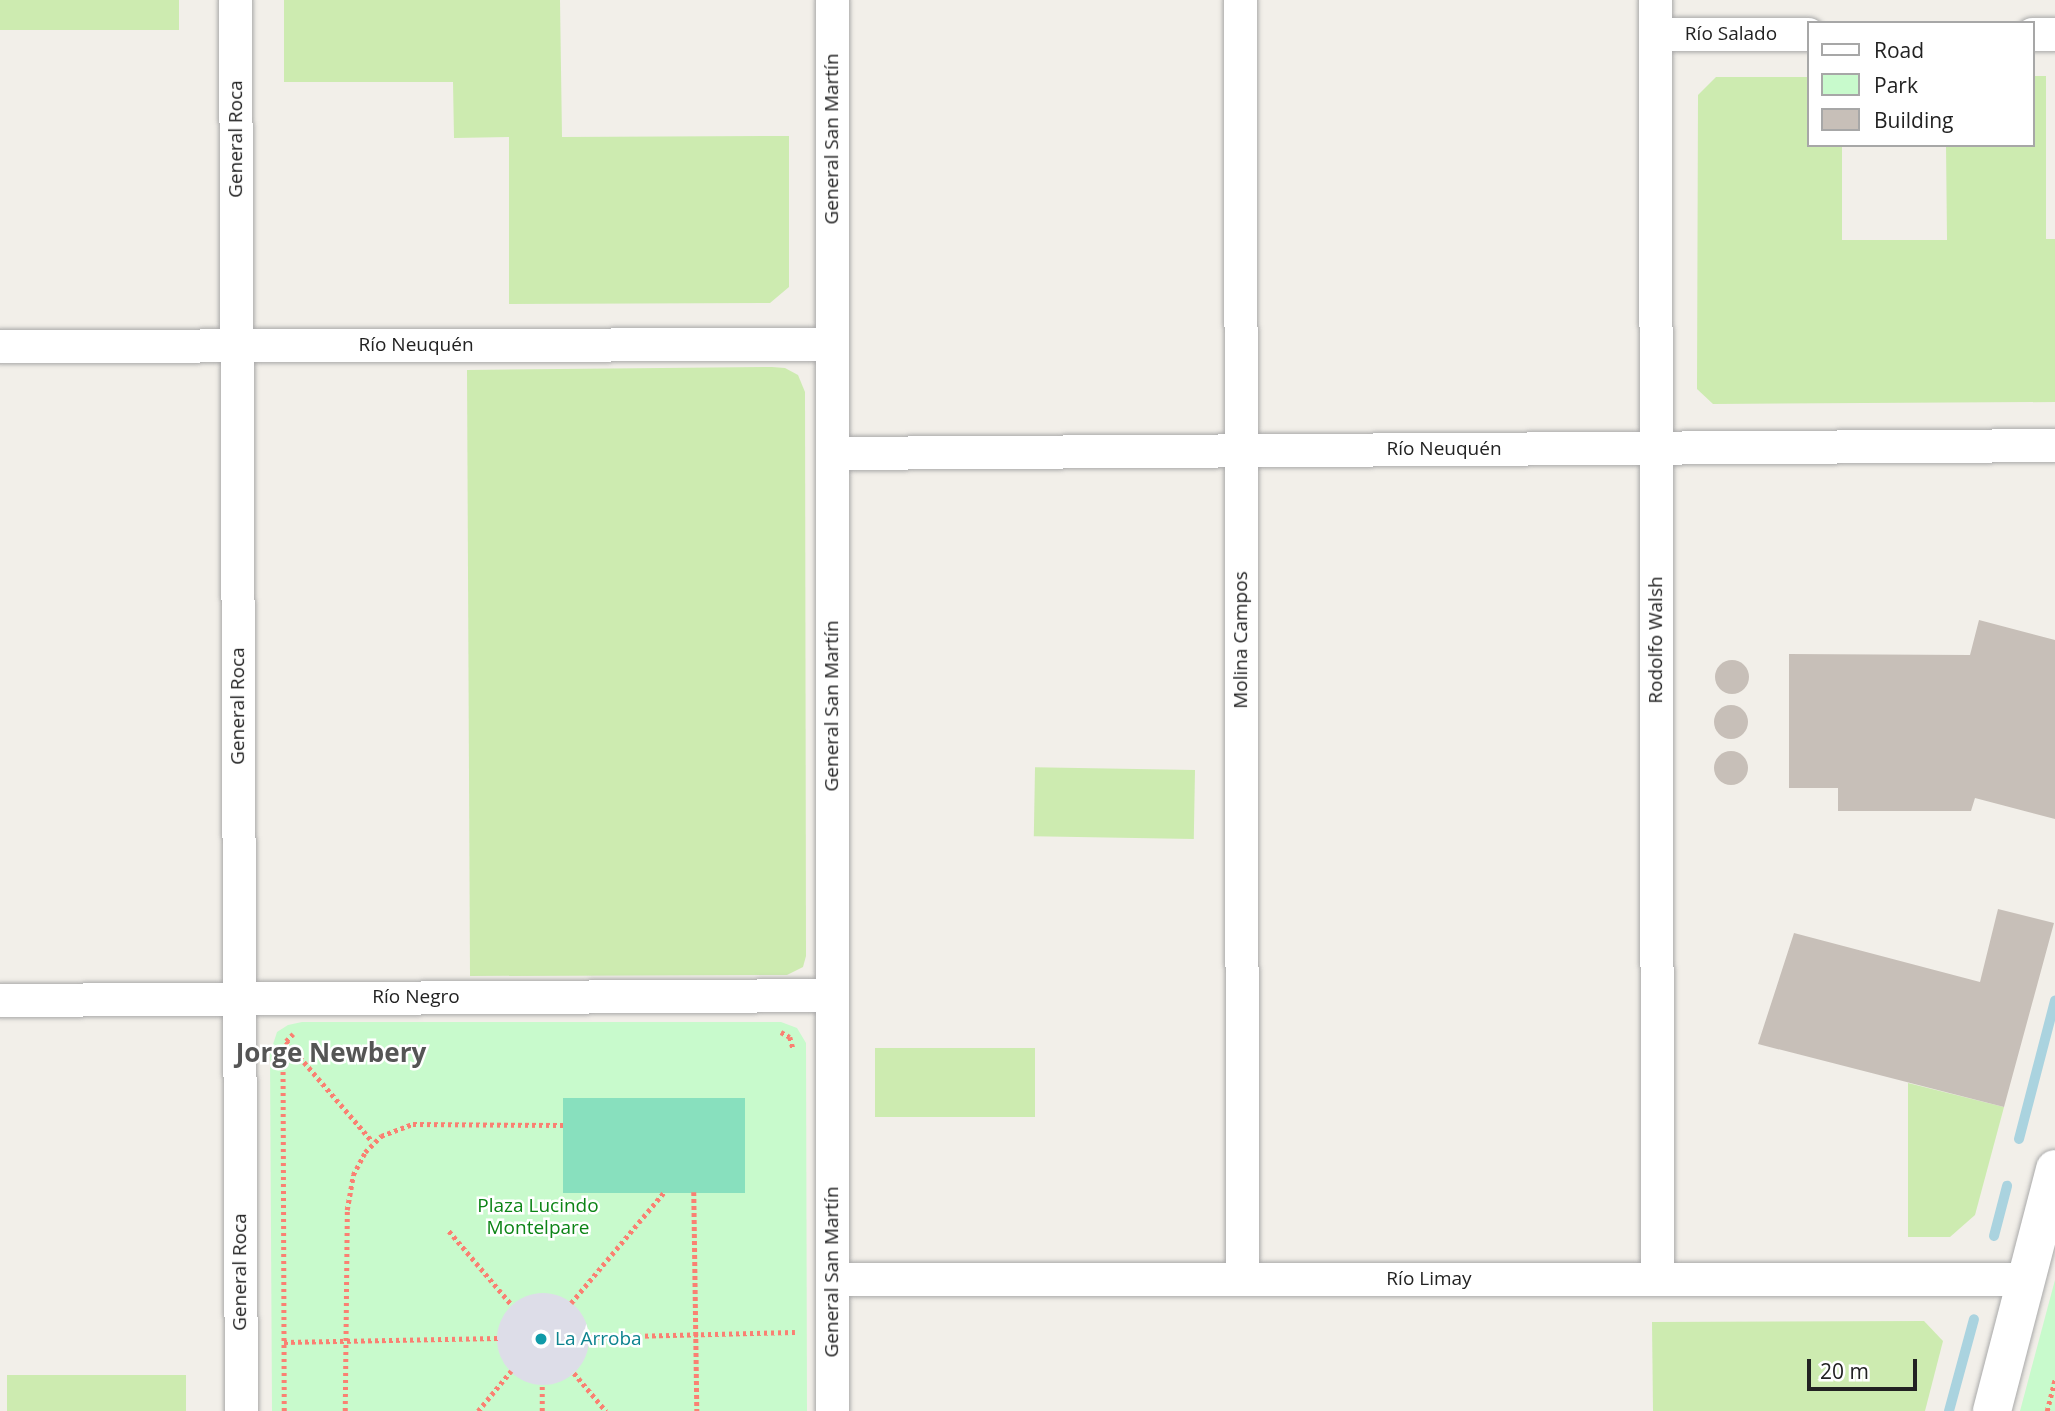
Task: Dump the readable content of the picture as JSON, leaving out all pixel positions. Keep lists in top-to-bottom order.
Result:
{
  "streets": {
    "street": [
      "Río Salado",
      "General Roca",
      "General San Martín",
      "Río Neuquén",
      "Molina Campos",
      "Rodolfo Walsh",
      "Río Negro",
      "Río Limay"
    ]
  },
  "crossings": [
    ["Río Salado", "Rodolfo Walsh"],
    ["General Roca", "Río Neuquén"],
    ["General Roca", "Río Negro"],
    ["General San Martín", "Río Neuquén"],
    ["General San Martín", "Río Negro"],
    ["General San Martín", "Río Limay"],
    ["Río Neuquén", "Molina Campos"],
    ["Río Neuquén", "Rodolfo Walsh"],
    ["Molina Campos", "Río Limay"],
    ["Rodolfo Walsh", "Río Limay"]
  ],
  "districts": ["Jorge Newbery"],
  "parks": ["Plaza Lucindo Montelpare"],
  "places": ["La Arroba"],
  "legend": ["Road", "Park", "Building"],
  "scale_bar": "20 m"
}
